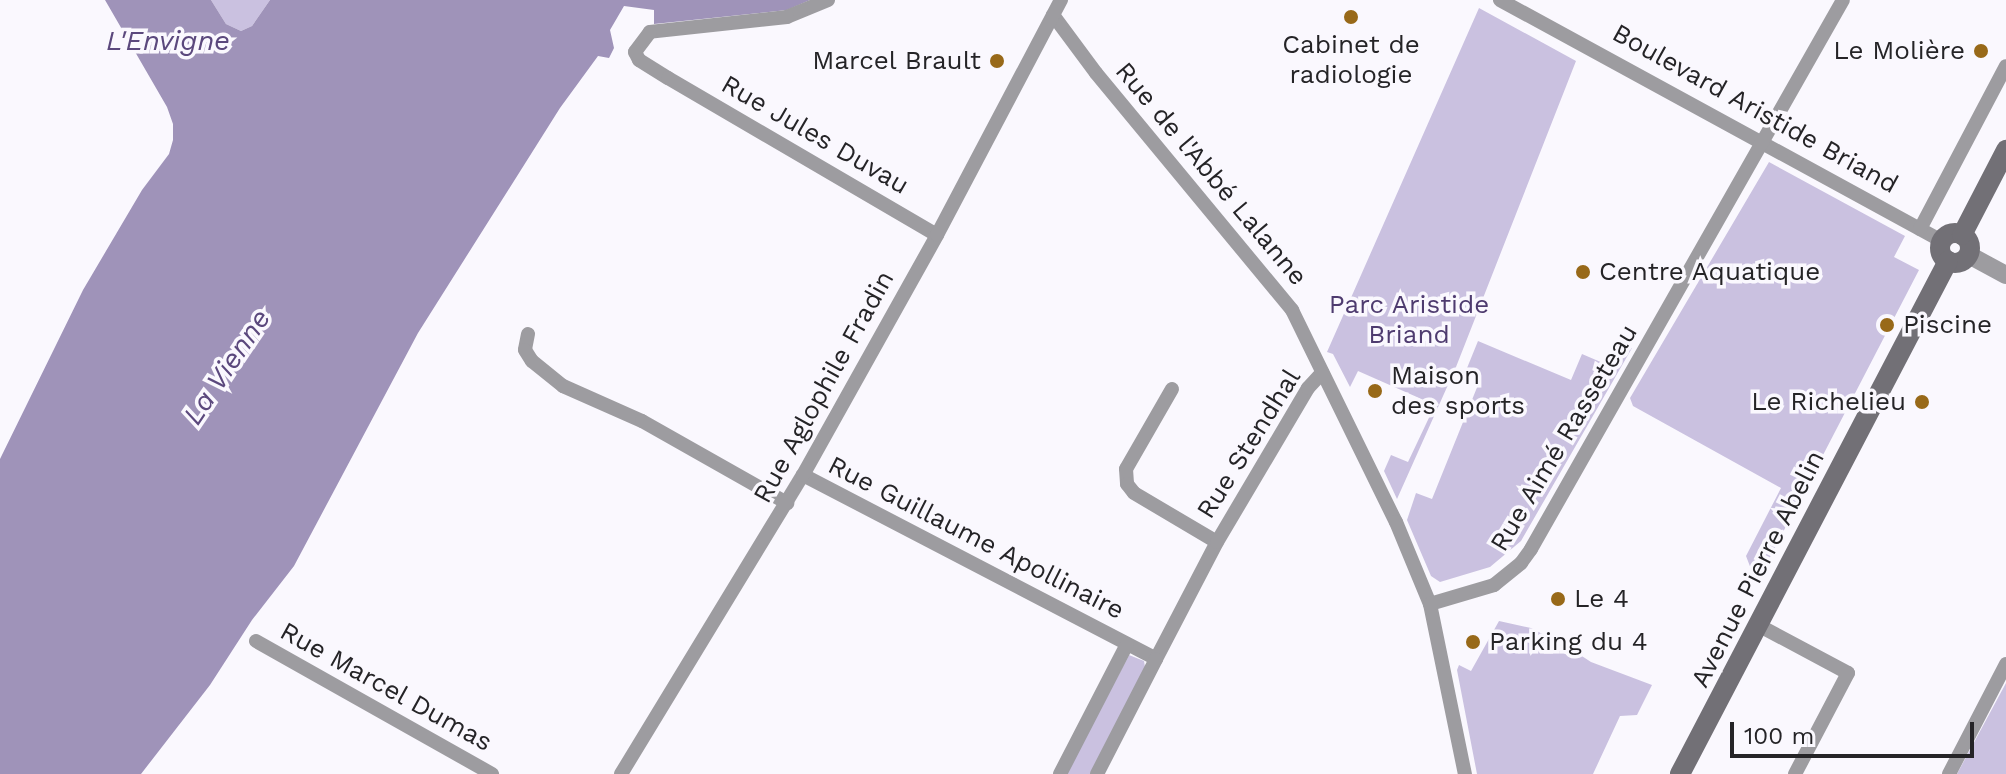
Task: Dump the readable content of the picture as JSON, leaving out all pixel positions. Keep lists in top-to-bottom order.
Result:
{
  "streets": {
    "main road": ["Avenue Pierre Abelin"],
    "street": [
      "Boulevard Aristide Briand",
      "Rue Jules Duvau",
      "Rue de l'Abbé Lalanne",
      "Rue Aglophile Fradin",
      "Rue Aimé Rasseteau",
      "Rue Stendhal",
      "Rue Guillaume Apollinaire",
      "Rue Marcel Dumas"
    ]
  },
  "crossings": [
    ["Boulevard Aristide Briand", "Rue Aimé Rasseteau"],
    ["Boulevard Aristide Briand", "Avenue Pierre Abelin"],
    ["Rue Jules Duvau", "Rue Aglophile Fradin"],
    ["Rue de l'Abbé Lalanne", "Rue Aglophile Fradin"],
    ["Rue de l'Abbé Lalanne", "Rue Aimé Rasseteau"],
    ["Rue de l'Abbé Lalanne", "Rue Stendhal"],
    ["Rue Aglophile Fradin", "Rue Guillaume Apollinaire"]
  ],
  "water": ["L'Envigne", "La Vienne"],
  "parks": ["Parc Aristide Briand"],
  "places": [
    "Cabinet de radiologie",
    "Le Molière",
    "Marcel Brault",
    "Centre Aquatique",
    "Piscine",
    "Maison des sports",
    "Le Richelieu",
    "Le 4",
    "Parking du 4"
  ],
  "scale_bar": "100 m"
}
